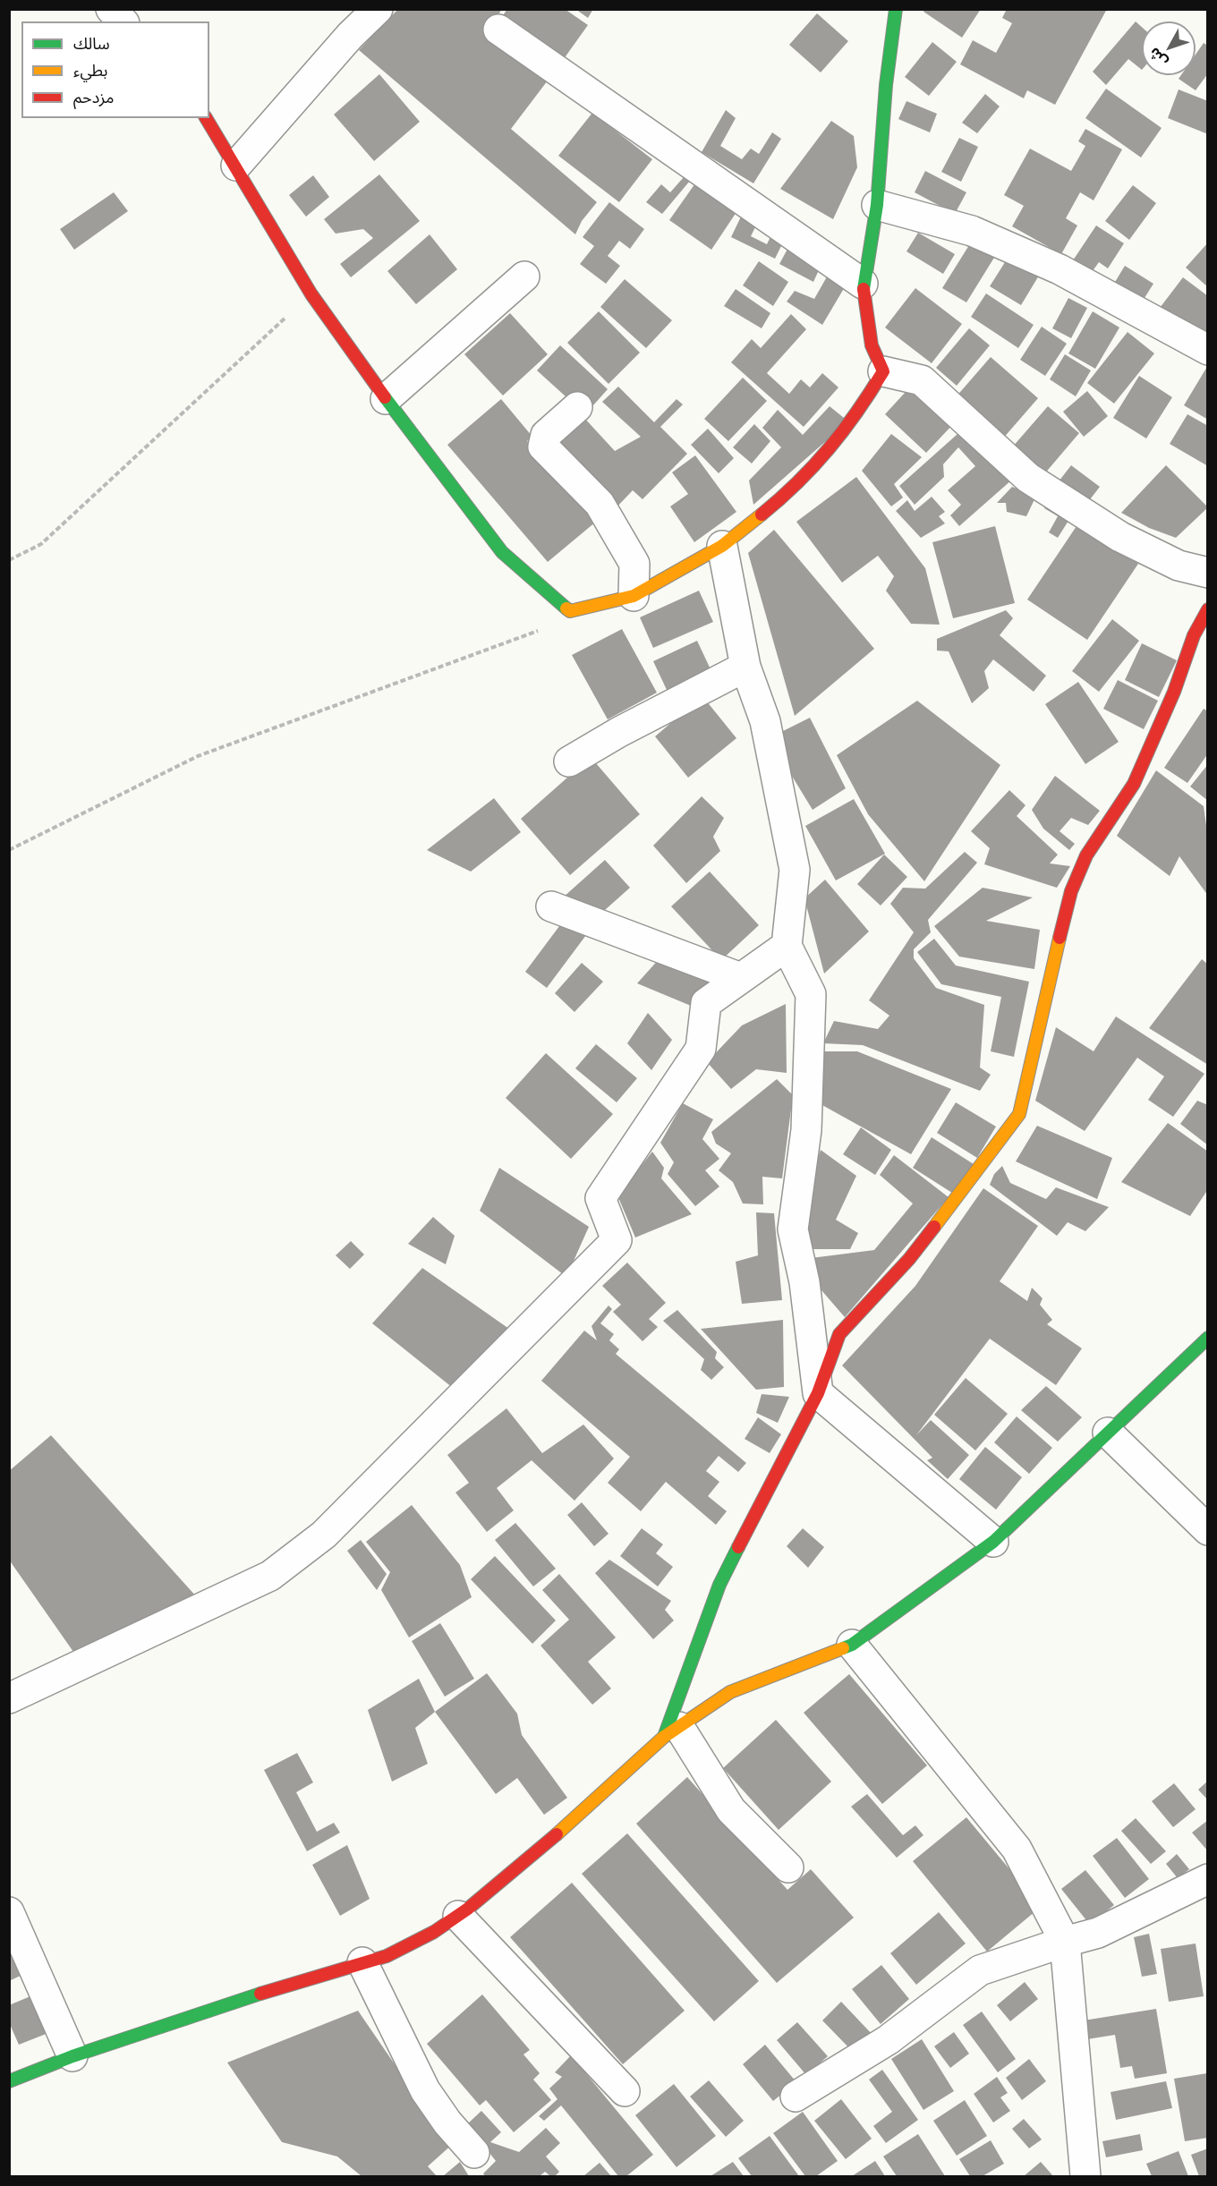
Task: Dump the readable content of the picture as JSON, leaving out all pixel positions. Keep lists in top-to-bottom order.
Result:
{
  "legend": ["سالك", "بطيء", "مزدحم"],
  "north": "bottom left"
}
